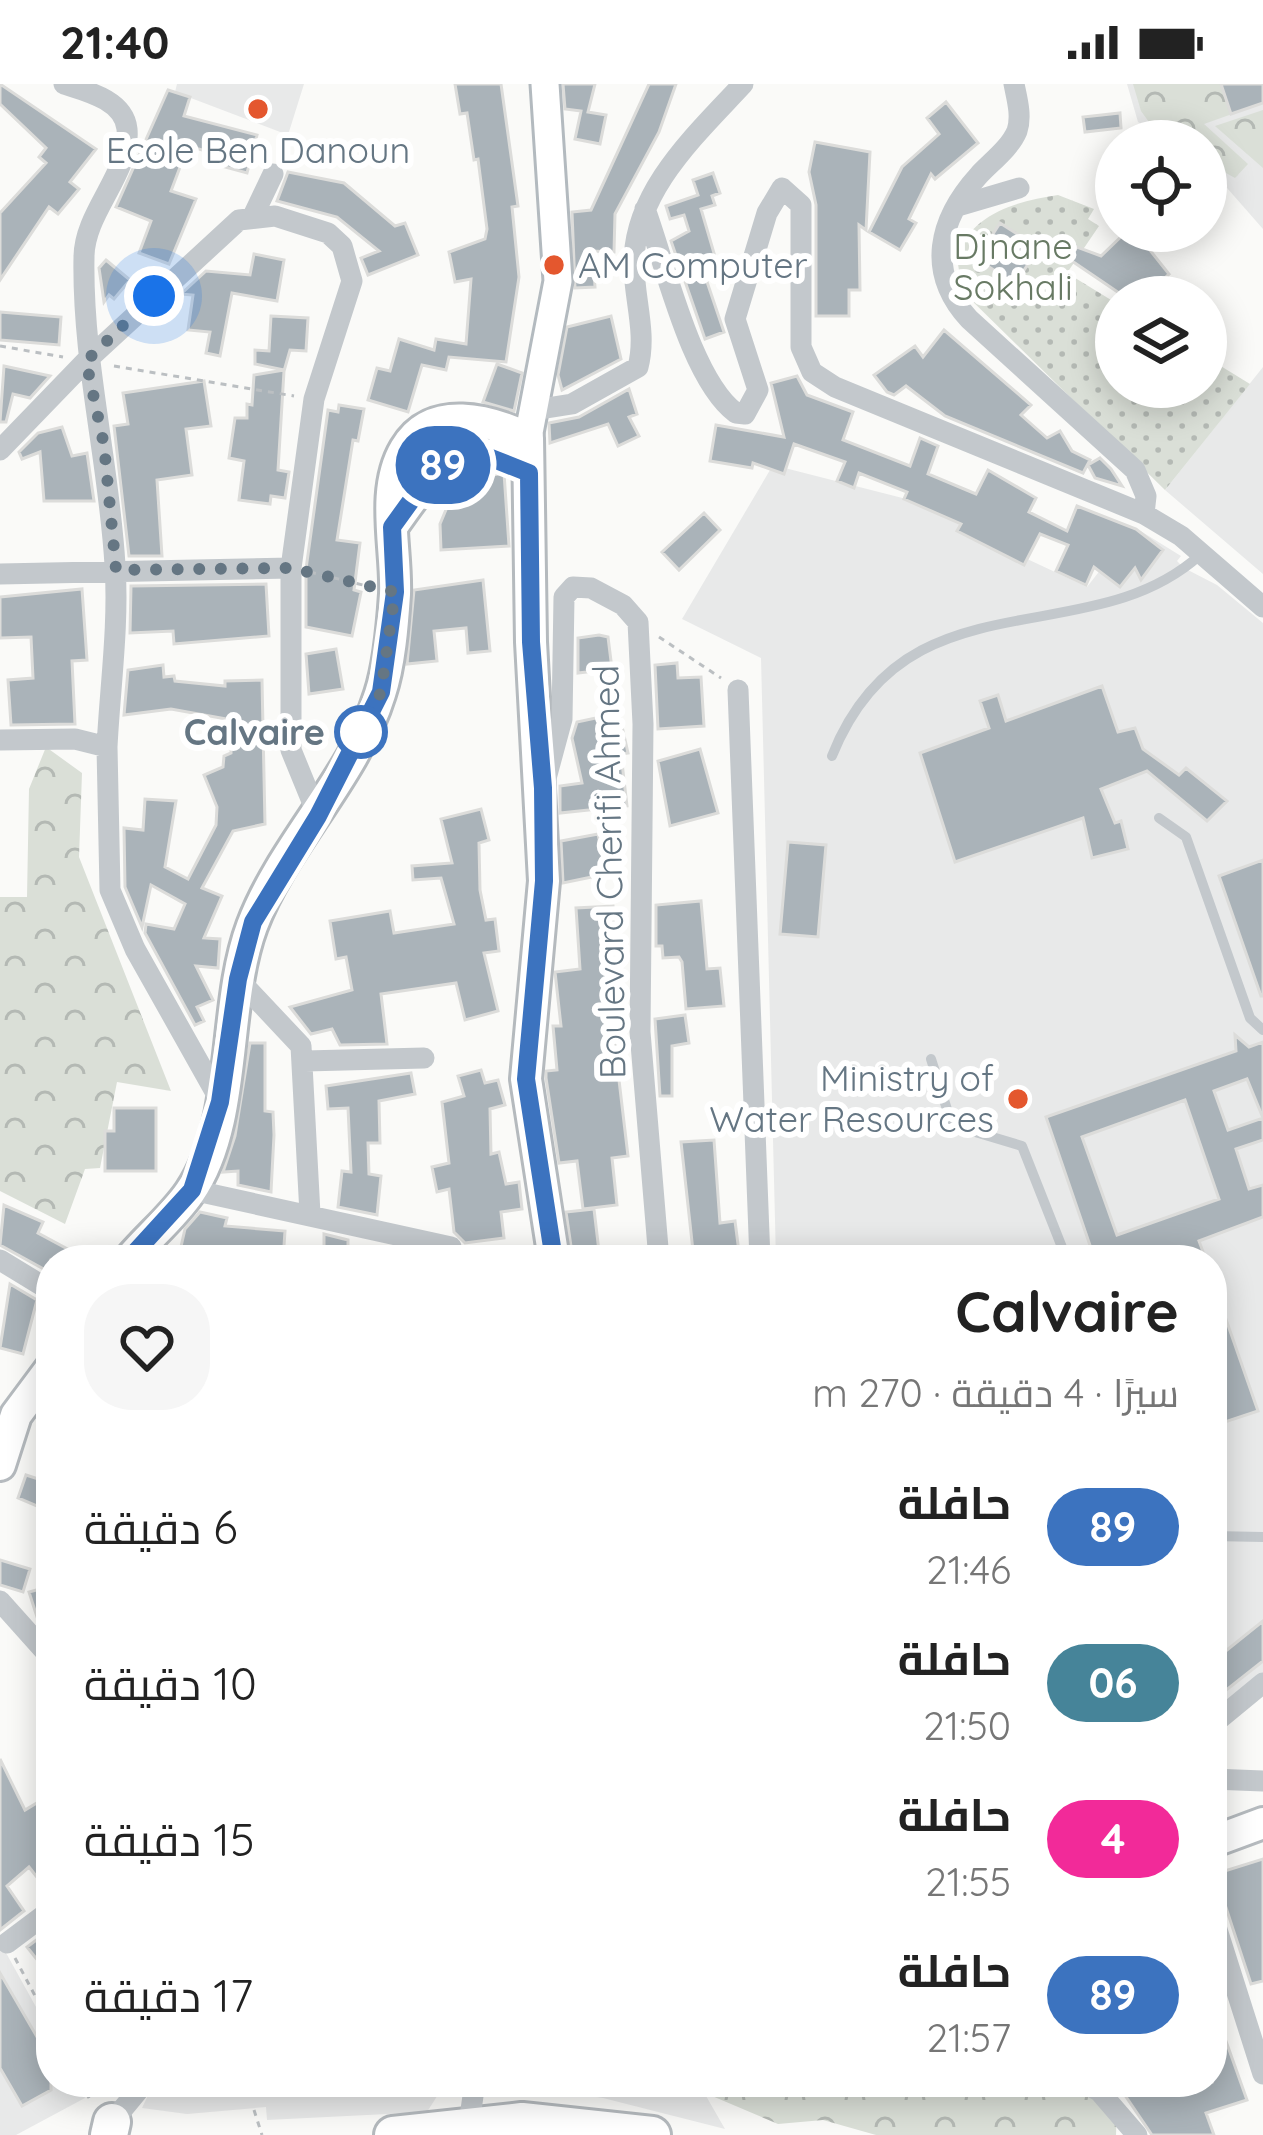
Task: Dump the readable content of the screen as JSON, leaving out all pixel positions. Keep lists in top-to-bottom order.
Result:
{
  "streets": {
    "street": ["Boulevard Cherifi Ahmed"]
  },
  "parks": ["Djnane Sokhali"],
  "places": [
    "Ecole Ben Danoun",
    "AM Computer",
    "Calvaire",
    "Ministry of Water Resources"
  ],
  "lines": ["bus line 89"],
  "page": {
    "status": "21:40",
    "on_map": "89",
    "heading": ["Calvaire", "سيرًا · 4 دقيقة · 270 m"],
    "list": [
      {
        "mark": "89",
        "name": "حافلة",
        "note": "21:46",
        "value": "6 دقيقة"
      },
      {
        "mark": "06",
        "name": "حافلة",
        "note": "21:50",
        "value": "10 دقيقة"
      },
      {
        "mark": "4",
        "name": "حافلة",
        "note": "21:55",
        "value": "15 دقيقة"
      },
      {
        "mark": "89",
        "name": "حافلة",
        "note": "21:57",
        "value": "17 دقيقة"
      }
    ]
  }
}
